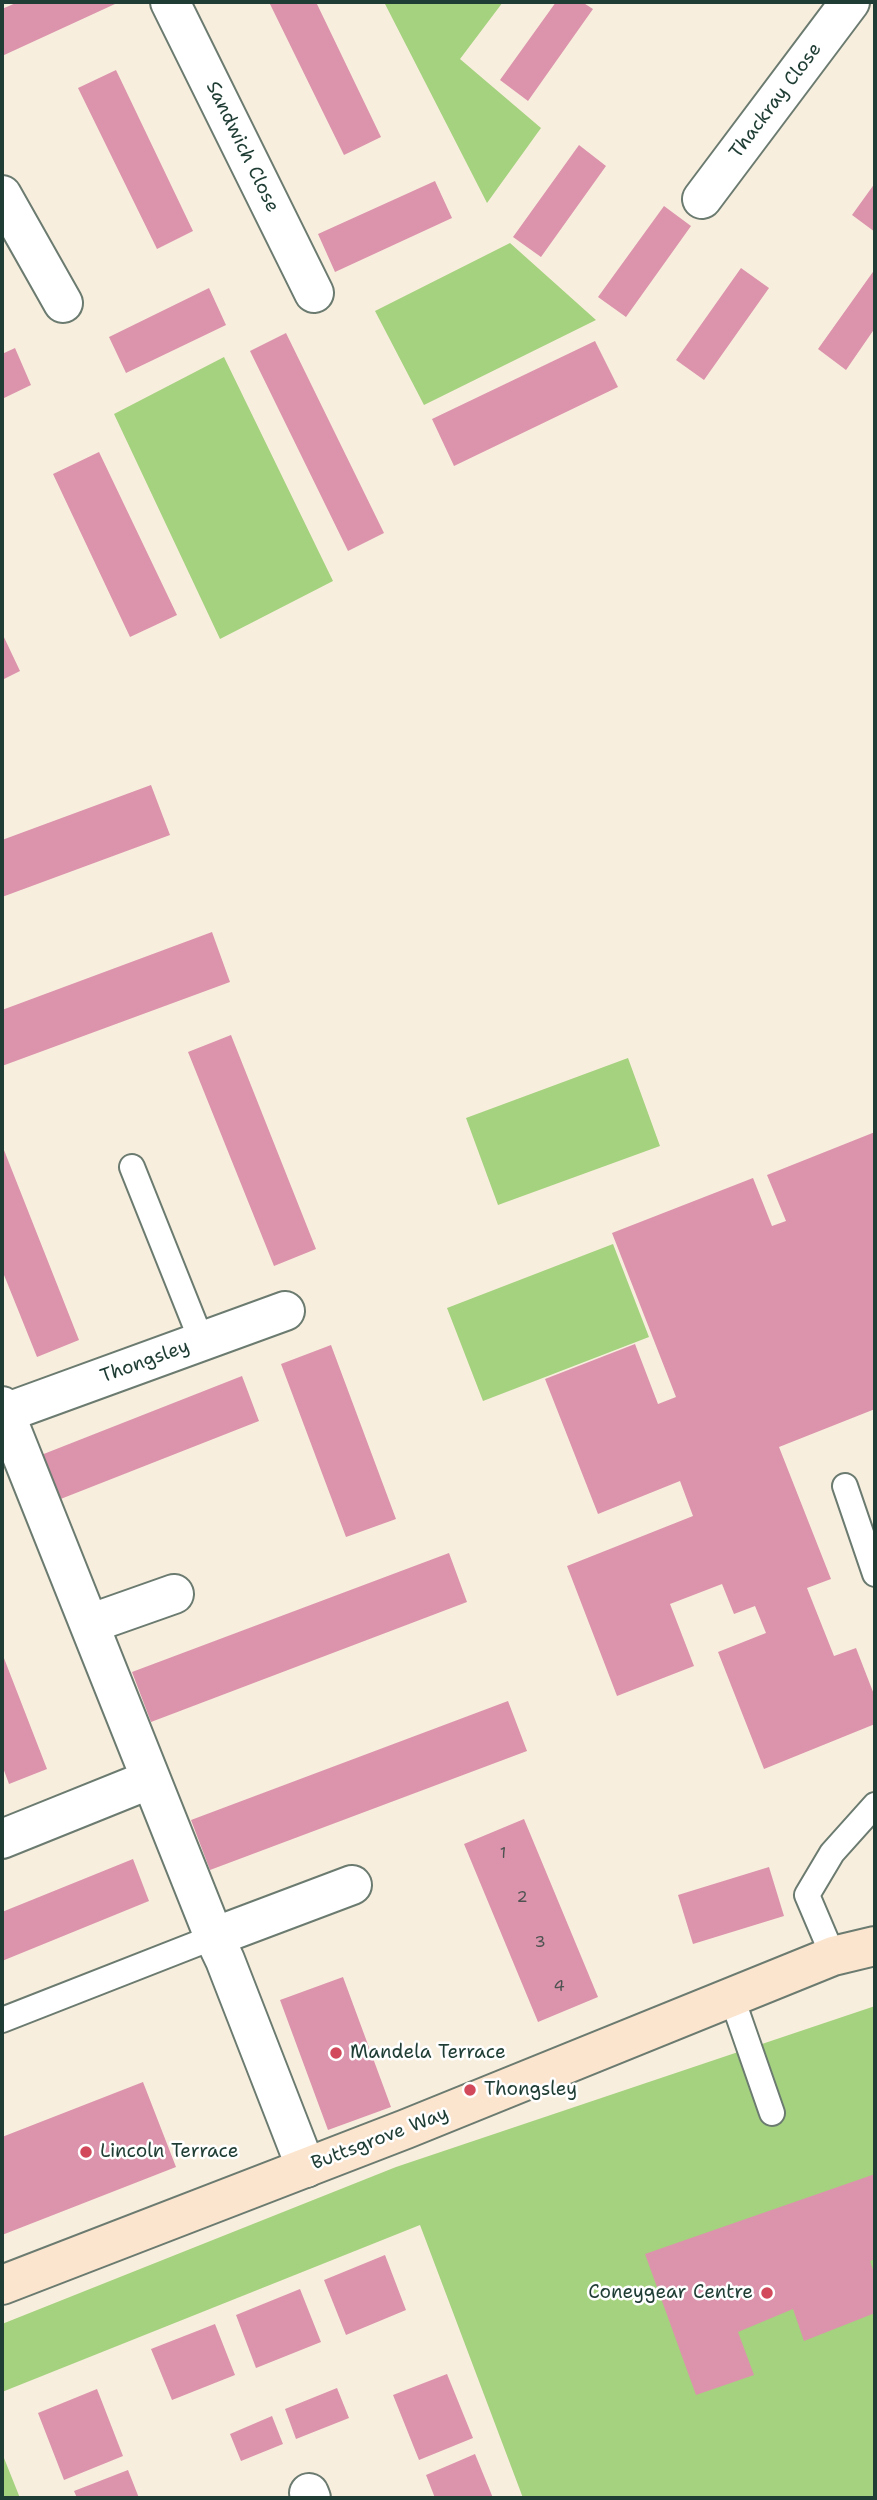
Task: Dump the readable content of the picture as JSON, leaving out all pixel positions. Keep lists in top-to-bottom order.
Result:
{
  "streets": {
    "street": [
      "Thackray Close",
      "Sandwich Close",
      "Thongsley",
      "Buttsgrove Way"
    ]
  },
  "crossings": [
    ["Thongsley", "Buttsgrove Way"]
  ],
  "places": [
    "Mandela Terrace",
    "Thongsley",
    "Lincoln Terrace",
    "Coneygear Centre"
  ],
  "house_numbers": [
    "1",
    "2",
    "3",
    "4"
  ]
}
